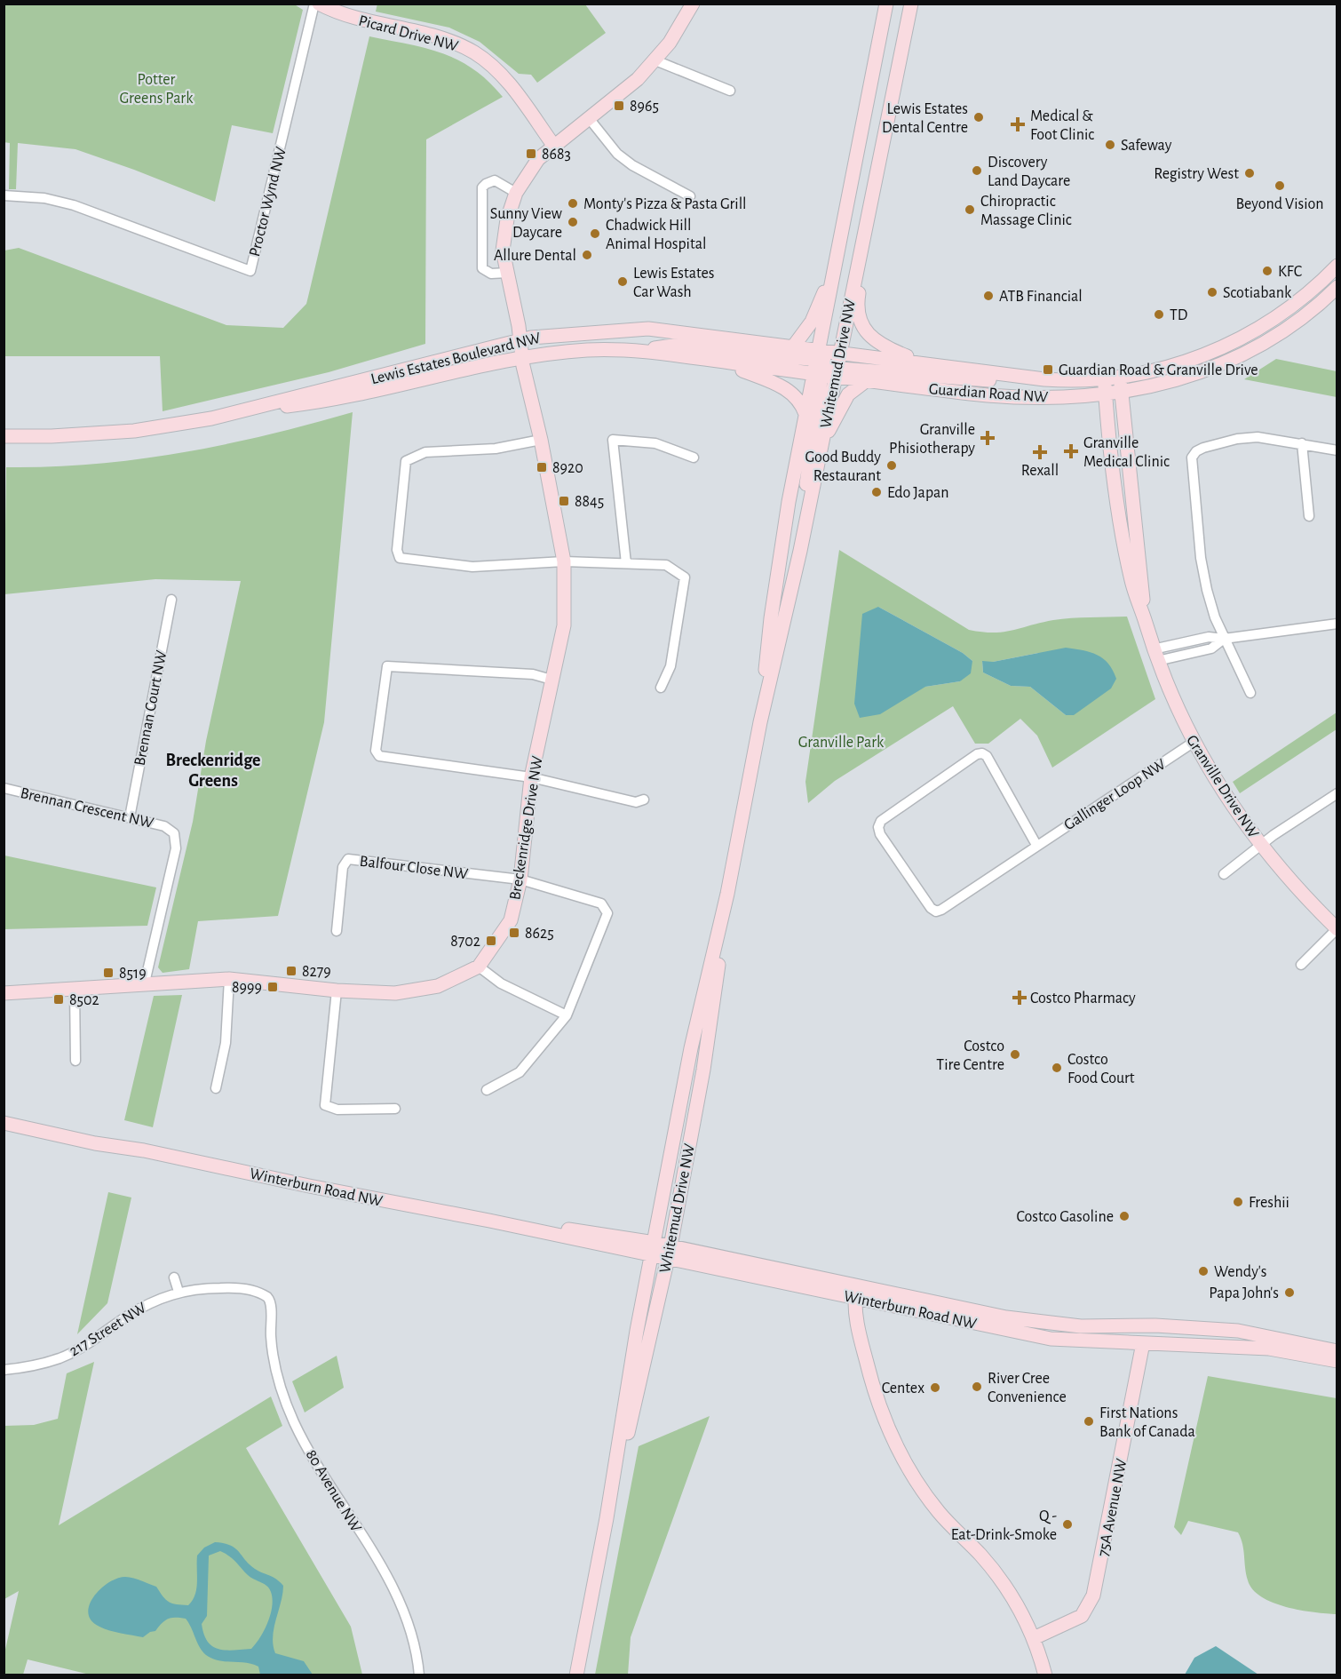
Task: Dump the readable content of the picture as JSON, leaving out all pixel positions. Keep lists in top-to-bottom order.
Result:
{
  "streets": {
    "main road": [
      "Picard Drive NW",
      "Lewis Estates Boulevard NW",
      "Whitemud Drive NW",
      "Guardian Road NW",
      "Granville Drive NW",
      "Breckenridge Drive NW",
      "Winterburn Road NW",
      "75A Avenue NW"
    ],
    "street": [
      "Proctor Wynd NW",
      "Brennan Court NW",
      "Gallinger Loop NW",
      "Brennan Crescent NW",
      "Balfour Close NW",
      "217 Street NW",
      "80 Avenue NW"
    ]
  },
  "crossings": [
    ["Picard Drive NW", "Breckenridge Drive NW"],
    ["Lewis Estates Boulevard NW", "Whitemud Drive NW"],
    ["Lewis Estates Boulevard NW", "Guardian Road NW"],
    ["Lewis Estates Boulevard NW", "Breckenridge Drive NW"],
    ["Whitemud Drive NW", "Guardian Road NW"],
    ["Whitemud Drive NW", "Winterburn Road NW"],
    ["Guardian Road NW", "Granville Drive NW"],
    ["Brennan Court NW", "Brennan Crescent NW"],
    ["Granville Drive NW", "Gallinger Loop NW"],
    ["Brennan Crescent NW", "Breckenridge Drive NW"],
    ["Breckenridge Drive NW", "Balfour Close NW"],
    ["Winterburn Road NW", "75A Avenue NW"],
    ["217 Street NW", "80 Avenue NW"]
  ],
  "districts": ["Breckenridge Greens"],
  "parks": ["Potter Greens Park", "Granville Park"],
  "places": {
    "transit": [
      "8965",
      "8683",
      "Guardian Road & Granville Drive",
      "8920",
      "8845",
      "8625",
      "8702",
      "8279",
      "8519",
      "8999",
      "8502"
    ],
    "other": [
      "Lewis Estates Dental Centre",
      "Safeway",
      "Discovery Land Daycare",
      "Registry West",
      "Beyond Vision",
      "Monty's Pizza & Pasta Grill",
      "Chiropractic Massage Clinic",
      "Sunny View Daycare",
      "Chadwick Hill Animal Hospital",
      "Allure Dental",
      "KFC",
      "Lewis Estates Car Wash",
      "Scotiabank",
      "ATB Financial",
      "TD",
      "Good Buddy Restaurant",
      "Edo Japan",
      "Costco Tire Centre",
      "Costco Food Court",
      "Freshii",
      "Costco Gasoline",
      "Wendy's",
      "Papa John's",
      "River Cree Convenience",
      "Centex",
      "First Nations Bank of Canada",
      "Q - Eat-Drink-Smoke"
    ],
    "health": [
      "Medical & Foot Clinic",
      "Granville Phisiotherapy",
      "Granville Medical Clinic",
      "Rexall",
      "Costco Pharmacy"
    ]
  }
}
